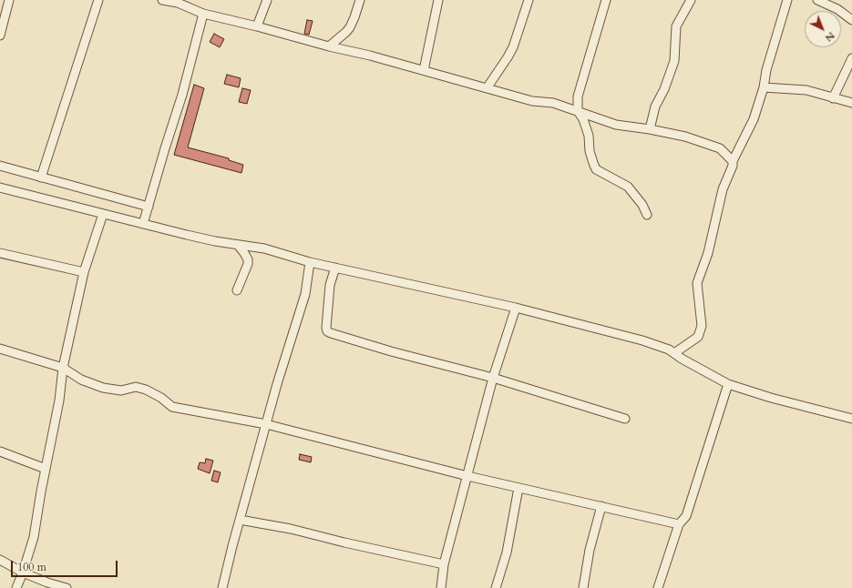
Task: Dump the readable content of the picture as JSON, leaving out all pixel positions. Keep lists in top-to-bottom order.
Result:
{
  "scale_bar": "100 m",
  "north": "bottom right"
}
